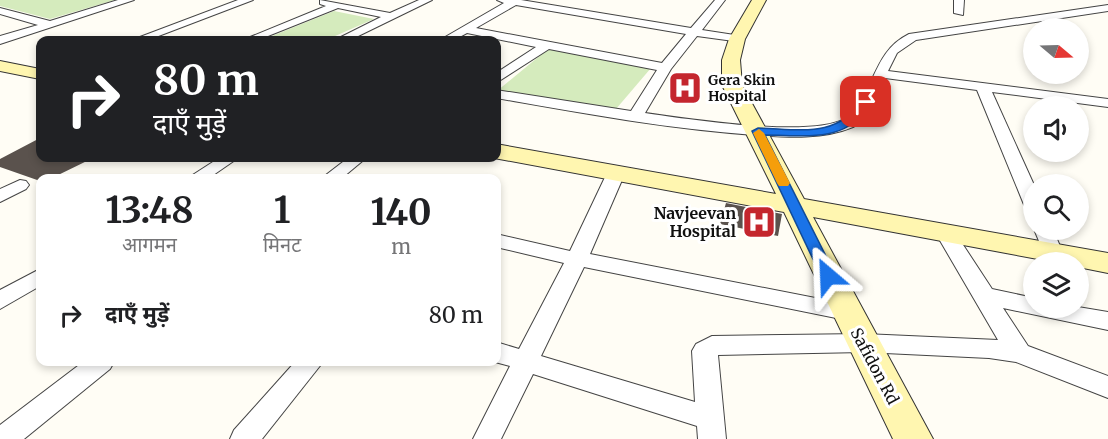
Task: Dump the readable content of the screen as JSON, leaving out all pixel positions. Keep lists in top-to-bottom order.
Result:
{
  "streets": {
    "street": ["Safidon Rd"]
  },
  "places": {
    "hospital": ["Gera Skin Hospital", "Navjeevan Hospital"]
  },
  "north": "right",
  "page": {
    "turn": ["80 m", "दाएँ मुड़ें"],
    "eta": [
      "13:48",
      "आगमन",
      "1",
      "मिनट",
      "140",
      "m"
    ],
    "list": [
      {
        "name": "दाएँ मुड़ें",
        "value": "80 m"
      }
    ]
  }
}
